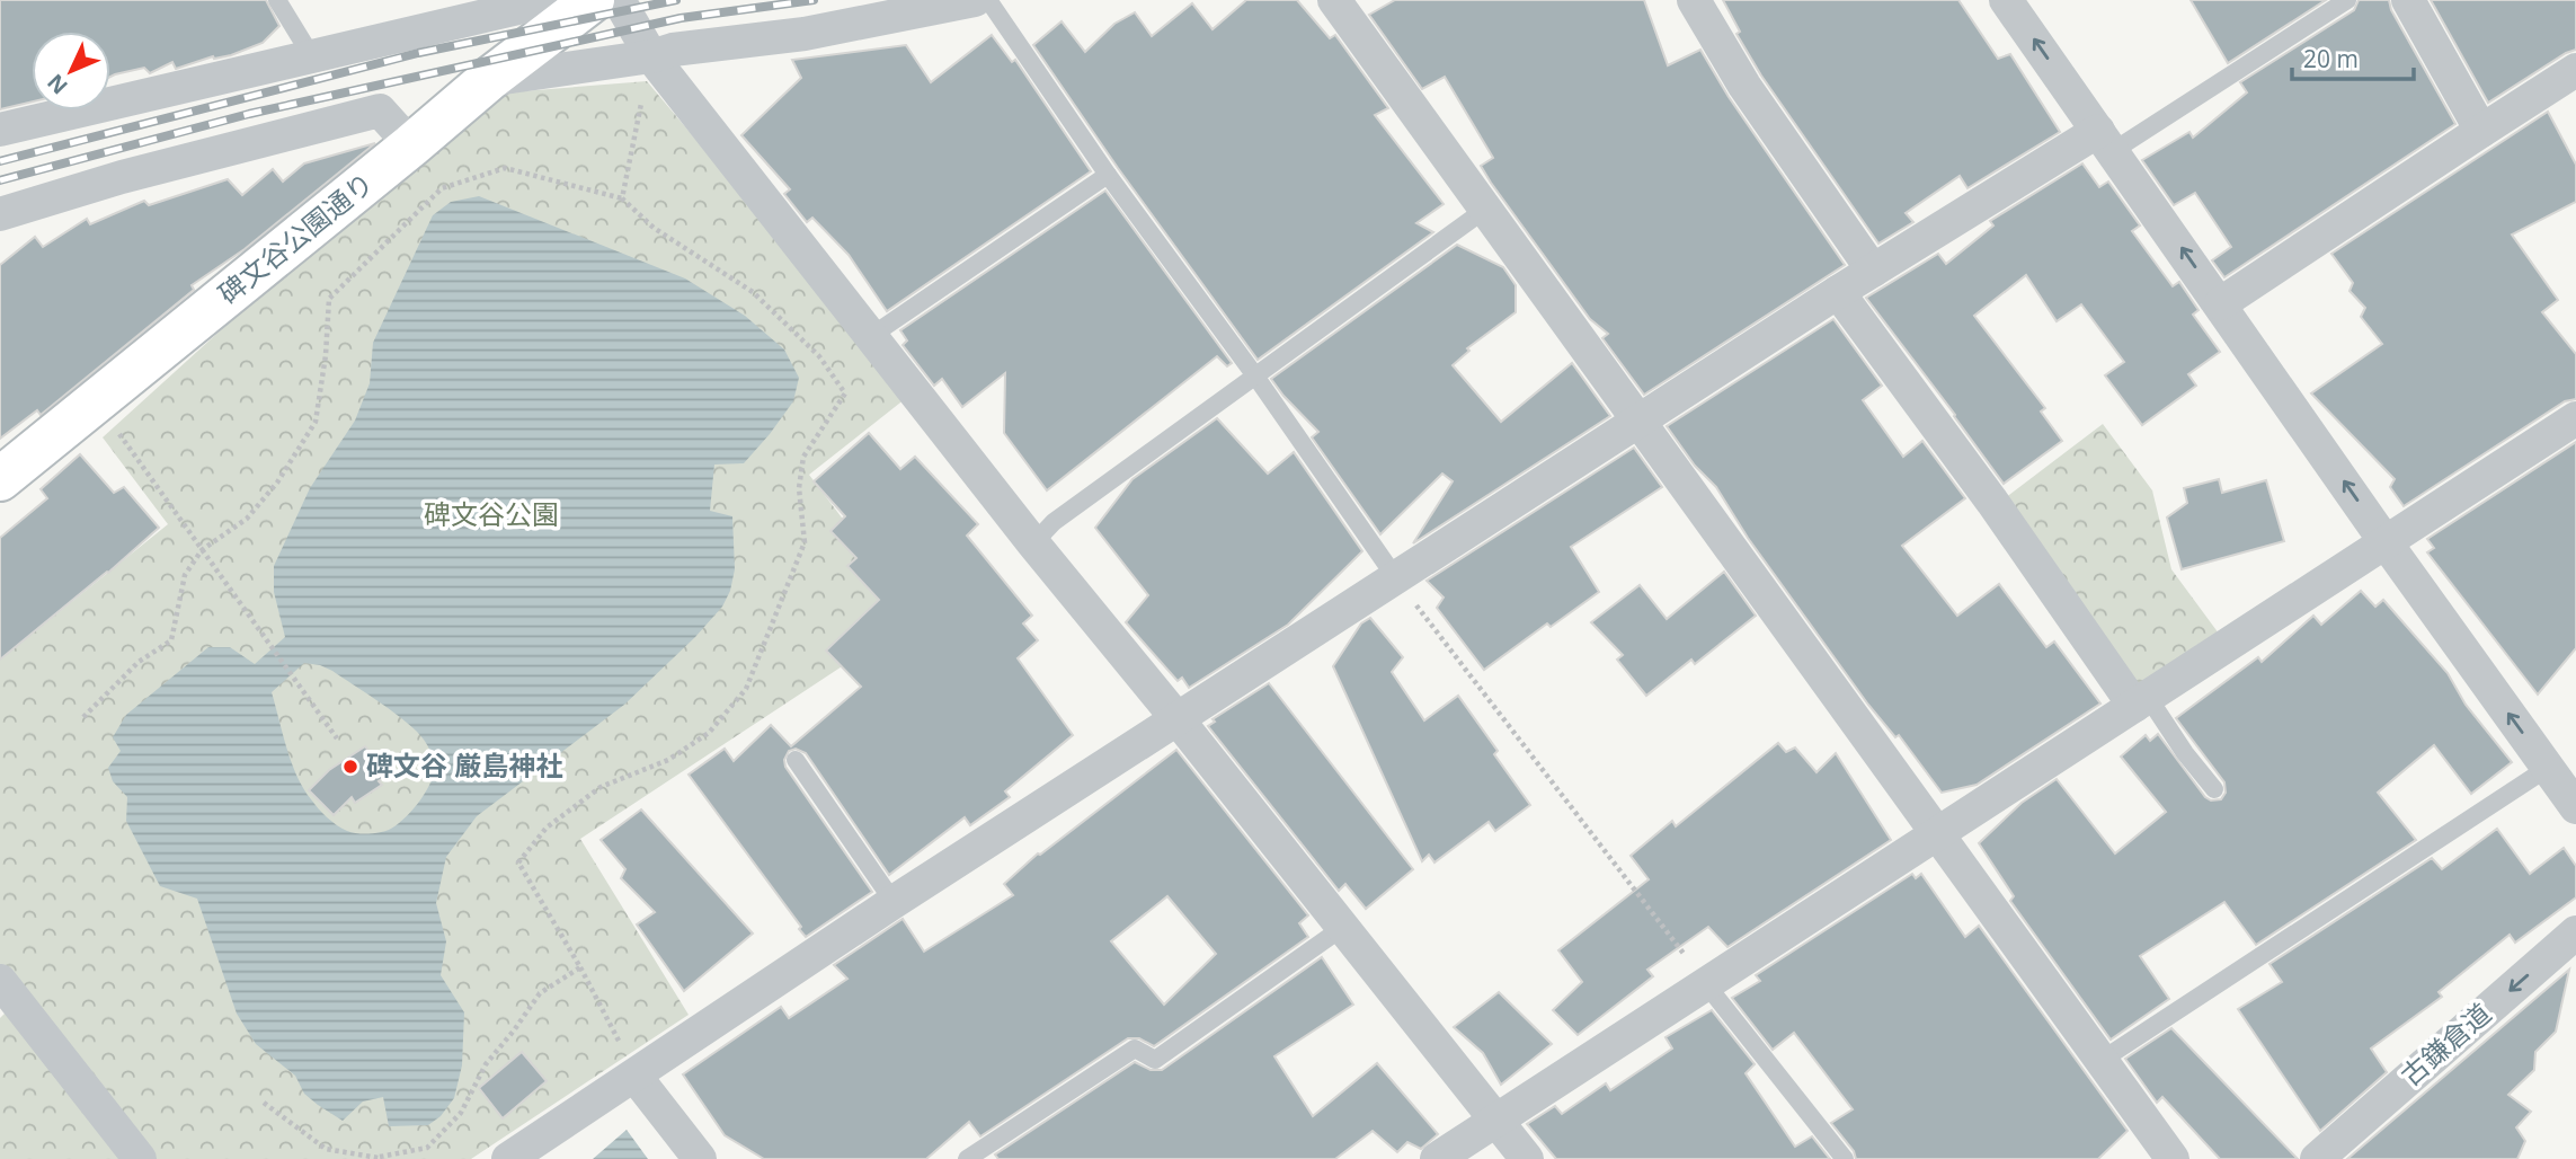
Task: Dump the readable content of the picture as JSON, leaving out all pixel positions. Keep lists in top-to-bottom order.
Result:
{
  "streets": {
    "street": ["碑文谷公園通り", "古鎌倉道"]
  },
  "one_way": ["古鎌倉道"],
  "parks": ["碑文谷公園"],
  "places": ["碑文谷 厳島神社"],
  "scale_bar": "20 m",
  "north": "bottom left"
}
